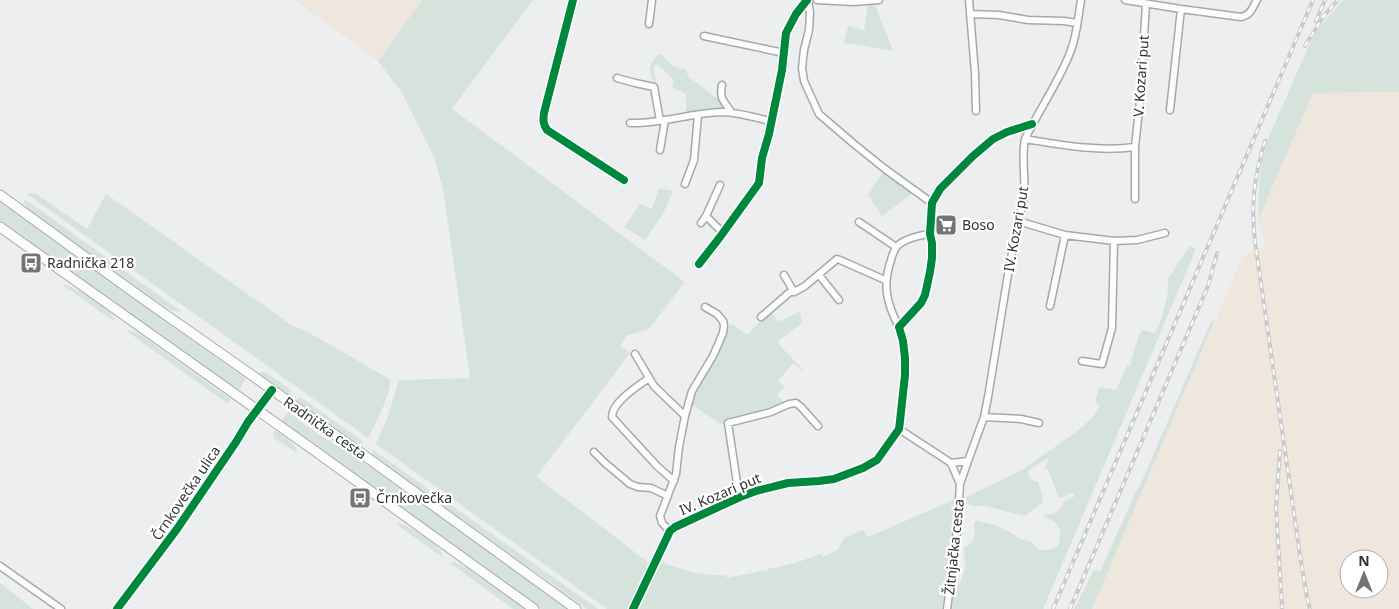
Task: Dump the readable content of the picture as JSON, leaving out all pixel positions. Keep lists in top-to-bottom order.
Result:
{
  "streets": {
    "main road": ["Radnička cesta"],
    "street": [
      "V. Kozari put",
      "IV. Kozari put",
      "Črnkovečka ulica",
      "Žitnjačka cesta"
    ]
  },
  "crossings": [
    ["IV. Kozari put", "Žitnjačka cesta"],
    ["Radnička cesta", "Črnkovečka ulica"]
  ],
  "places": {
    "supermarket": ["Boso"],
    "bus stop": ["Radnička 218", "Črnkovečka"]
  },
  "north": "top"
}
